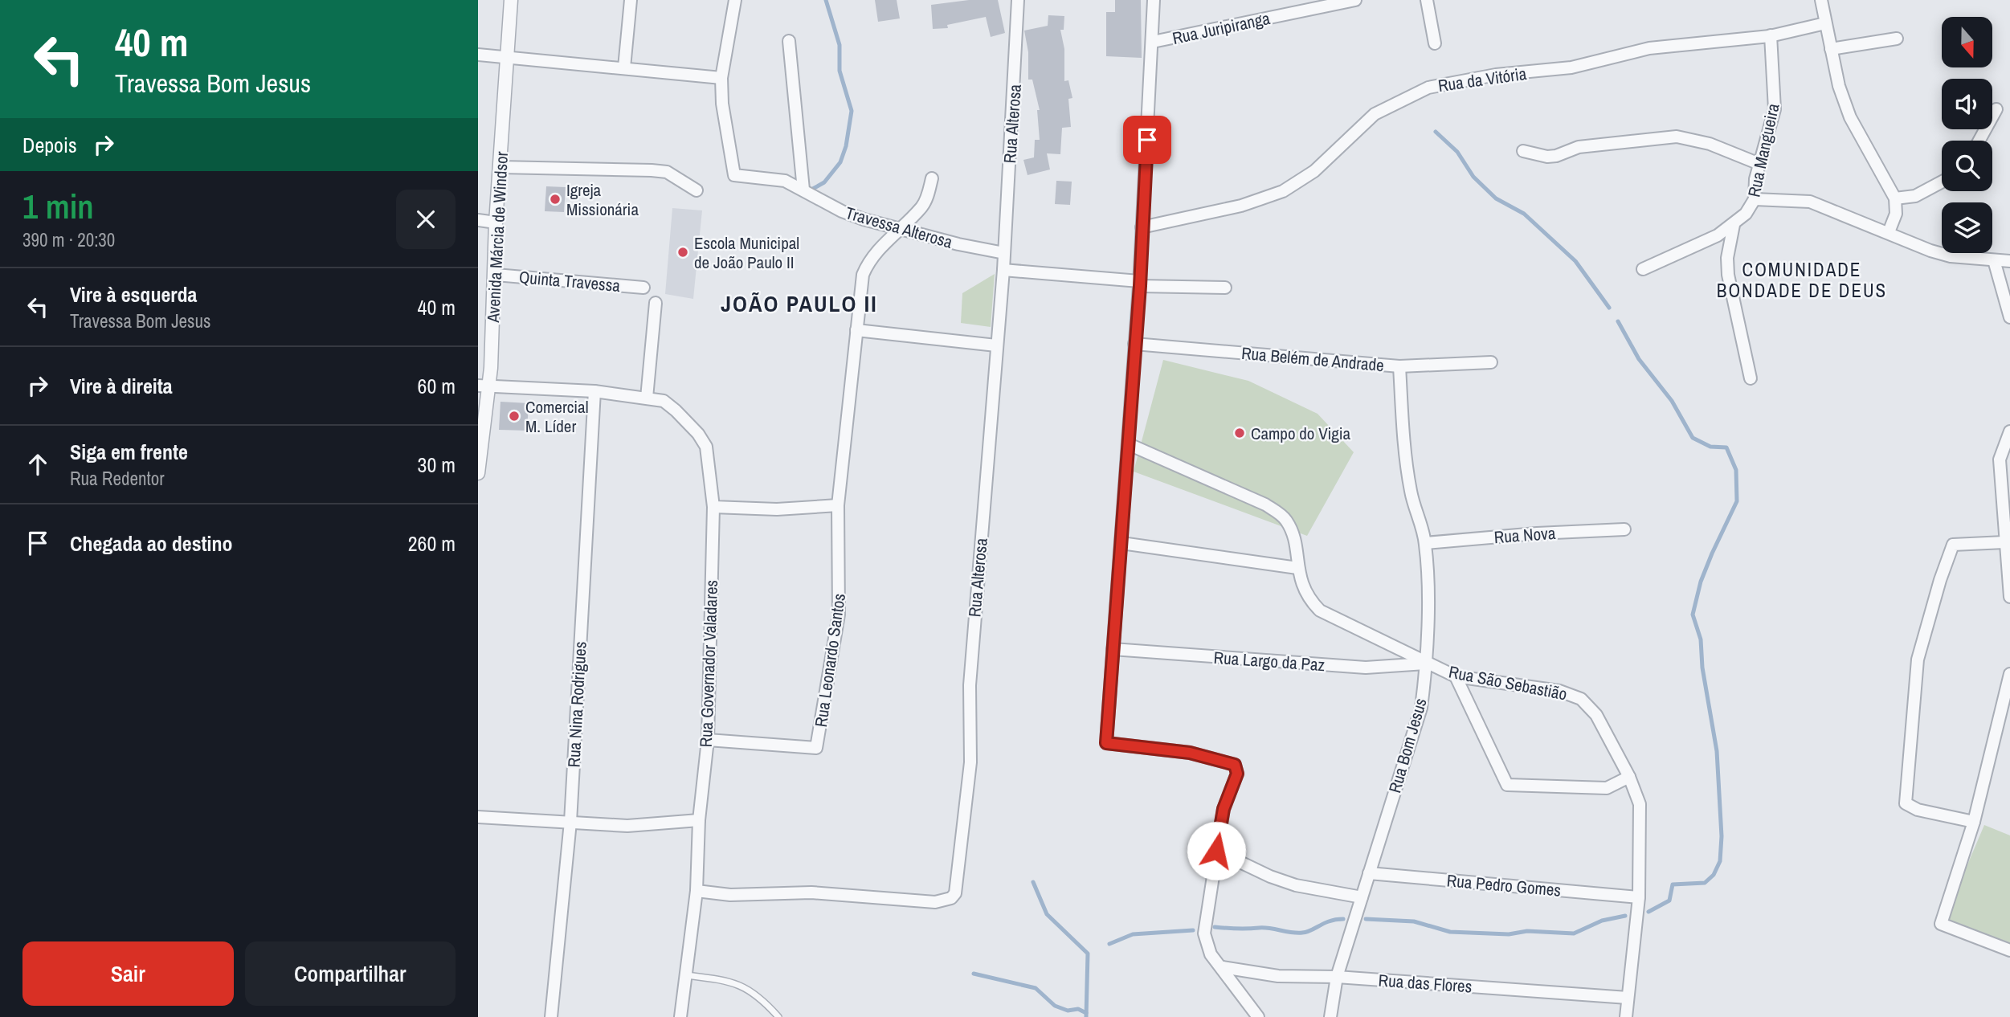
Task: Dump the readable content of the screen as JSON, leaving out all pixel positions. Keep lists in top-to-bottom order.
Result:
{
  "streets": {
    "street": [
      "Rua Juripiranga",
      "Rua da Vitória",
      "Rua Alterosa",
      "Rua Mangueira",
      "Travessa Alterosa",
      "Avenida Márcia de Windsor",
      "Quinta Travessa",
      "Rua Belém de Andrade",
      "Rua Nova",
      "Rua Leonardo Santos",
      "Rua Largo da Paz",
      "Rua Governador Valadares",
      "Rua São Sebastião",
      "Rua Nina Rodrigues",
      "Rua Bom Jesus",
      "Rua Pedro Gomes",
      "Rua das Flores"
    ]
  },
  "crossings": [
    ["Rua da Vitória", "Rua Mangueira"],
    ["Rua Alterosa", "Travessa Alterosa"],
    ["Rua Alterosa", "Rua Governador Valadares"],
    ["Travessa Alterosa", "Rua Leonardo Santos"],
    ["Avenida Márcia de Windsor", "Quinta Travessa"],
    ["Avenida Márcia de Windsor", "Rua Governador Valadares"],
    ["Rua Belém de Andrade", "Rua Bom Jesus"],
    ["Rua Nova", "Rua Bom Jesus"],
    ["Rua Leonardo Santos", "Rua Governador Valadares"],
    ["Rua Largo da Paz", "Rua São Sebastião"],
    ["Rua Largo da Paz", "Rua Bom Jesus"],
    ["Rua Governador Valadares", "Rua Nina Rodrigues"],
    ["Rua São Sebastião", "Rua Bom Jesus"],
    ["Rua São Sebastião", "Rua Pedro Gomes"],
    ["Rua São Sebastião", "Rua das Flores"],
    ["Rua Bom Jesus", "Rua Pedro Gomes"],
    ["Rua Bom Jesus", "Rua das Flores"]
  ],
  "districts": ["COMUNIDADE BONDADE DE DEUS", "JOÃO PAULO II"],
  "places": [
    "Igreja Missionária",
    "Escola Municipal de João Paulo II",
    "Comercial M. Líder",
    "Campo do Vigia"
  ],
  "north": "bottom",
  "page": {
    "turn": ["40 m", "Travessa Bom Jesus"],
    "then": "Depois",
    "heading": ["1 min", "390 m · 20:30"],
    "list": [
      {
        "name": "Vire à esquerda",
        "note": "Travessa Bom Jesus",
        "value": "40 m"
      },
      {
        "name": "Vire à direita",
        "value": "60 m"
      },
      {
        "name": "Siga em frente",
        "note": "Rua Redentor",
        "value": "30 m"
      },
      {
        "name": "Chegada ao destino",
        "value": "260 m"
      }
    ],
    "buttons": ["Sair", "Compartilhar"]
  }
}
